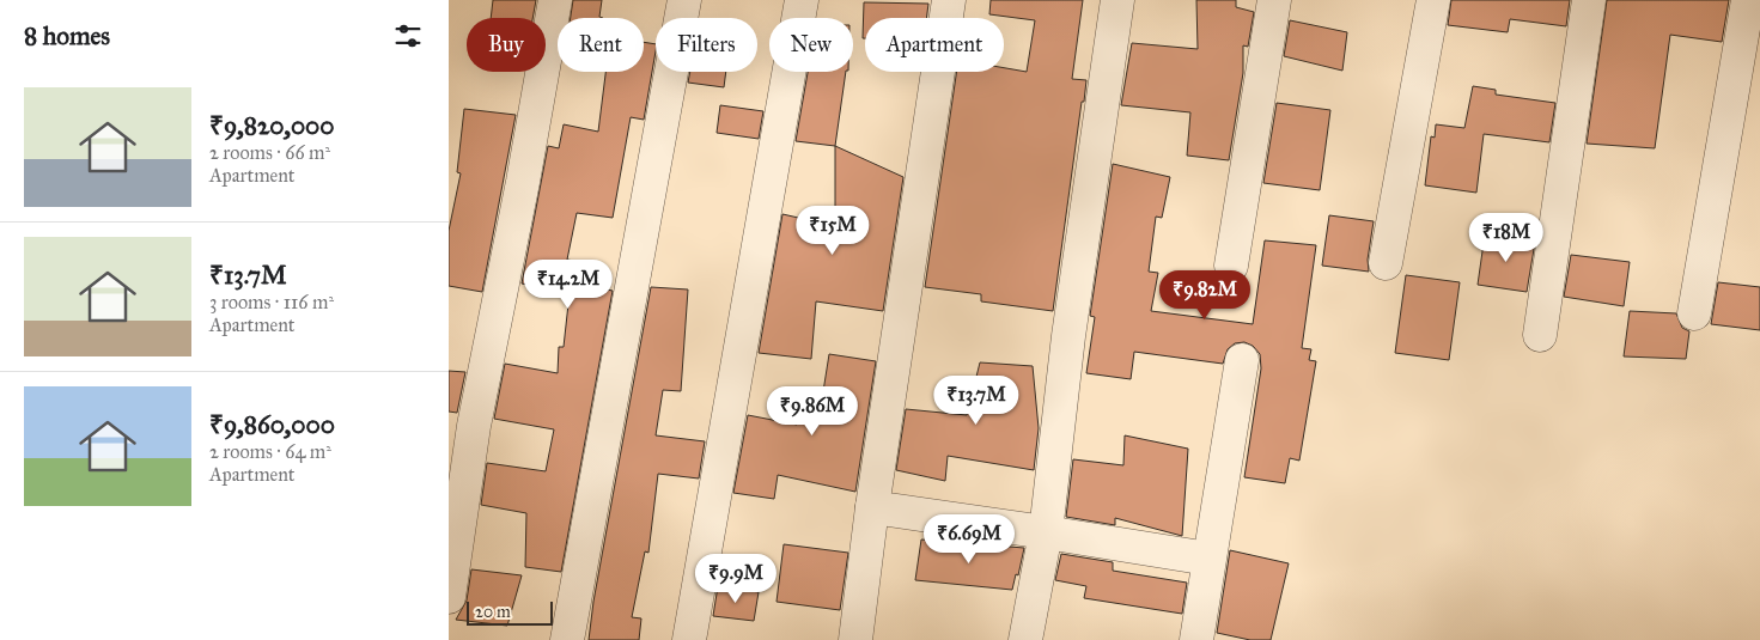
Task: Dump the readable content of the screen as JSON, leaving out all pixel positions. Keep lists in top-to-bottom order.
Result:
{
  "scale_bar": "20 m",
  "page": {
    "heading": "8 homes",
    "chip": [
      "Buy",
      "Rent",
      "Filters",
      "New",
      "Apartment"
    ],
    "list": [
      {
        "name": "₹9,820,000",
        "note": "2 rooms · 66 m² · Apartment"
      },
      {
        "name": "₹13.7M",
        "note": "3 rooms · 116 m² · Apartment"
      },
      {
        "name": "₹9,860,000",
        "note": "2 rooms · 64 m² · Apartment"
      }
    ],
    "price": [
      "₹15M",
      "₹18M",
      "₹14.2M",
      "₹9.82M",
      "₹13.7M",
      "₹9.86M",
      "₹6.69M",
      "₹9.9M"
    ],
    "scale": "20 m"
  }
}
